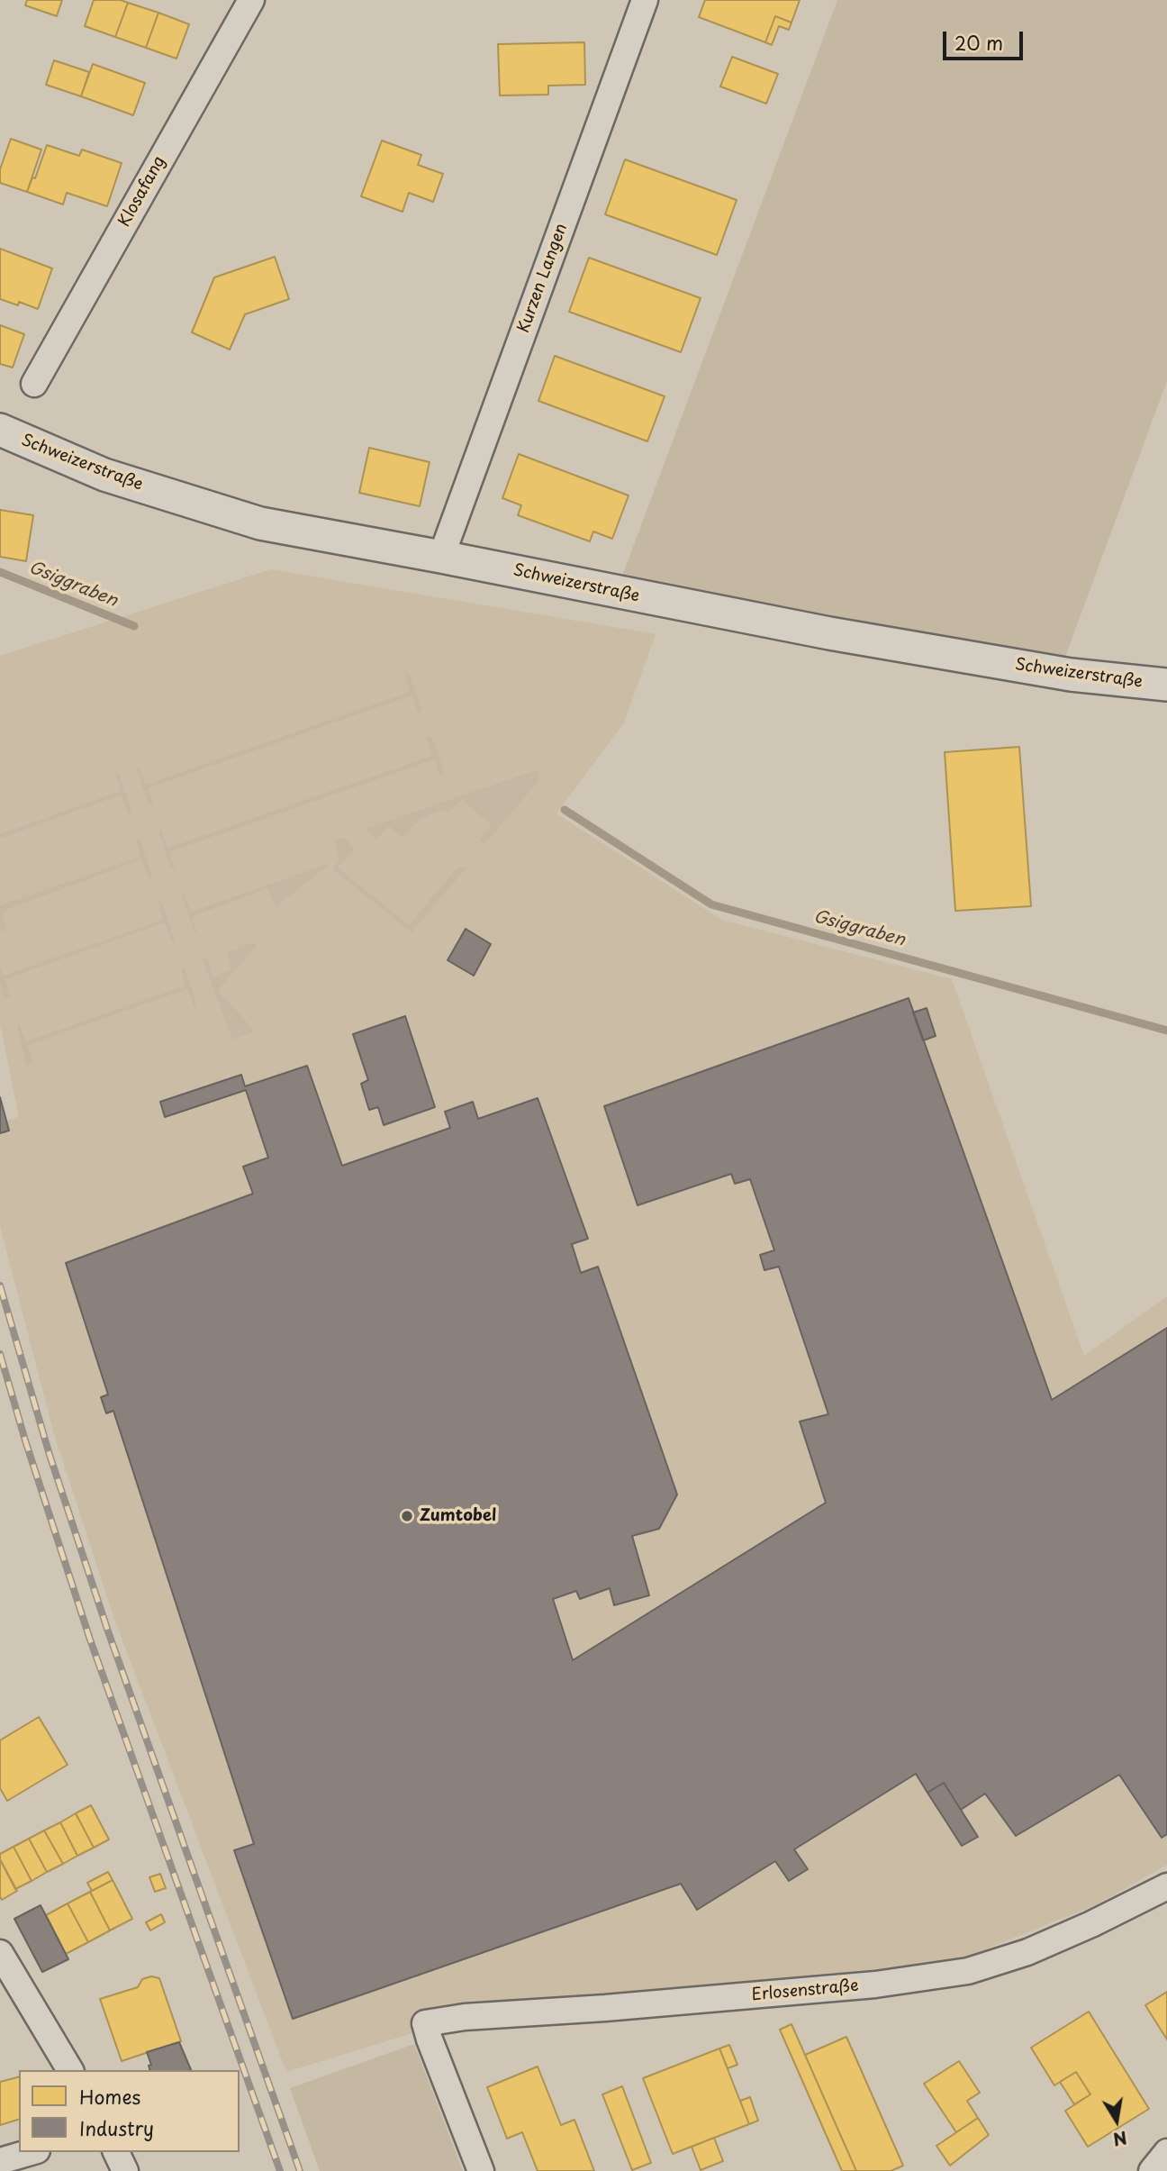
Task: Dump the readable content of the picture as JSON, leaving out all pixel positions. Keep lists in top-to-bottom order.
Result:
{
  "streets": {
    "street": [
      "Klosafang",
      "Kurzen Langen",
      "Schweizerstraße",
      "Erlosenstraße"
    ]
  },
  "crossings": [
    ["Kurzen Langen", "Schweizerstraße"]
  ],
  "water": ["Gsiggraben"],
  "places": ["Zumtobel"],
  "legend": ["Homes", "Industry"],
  "scale_bar": "20 m",
  "north": "bottom"
}
